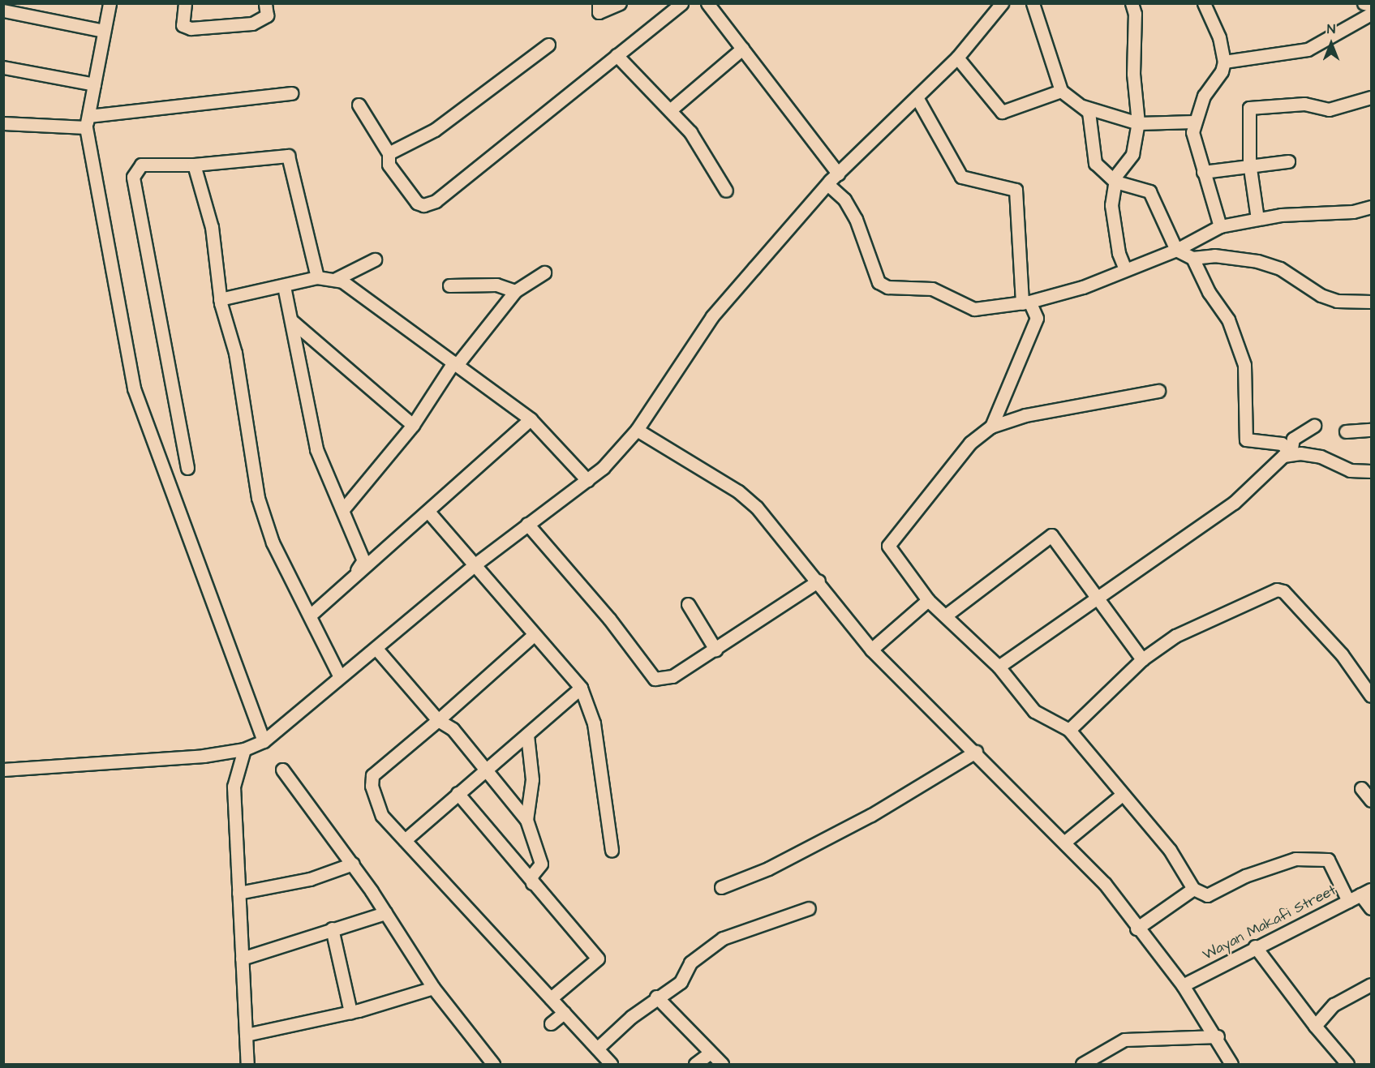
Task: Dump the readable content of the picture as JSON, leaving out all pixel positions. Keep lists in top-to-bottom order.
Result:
{
  "streets": {
    "street": ["Wayan Makafi Street"]
  },
  "north": "top"
}
